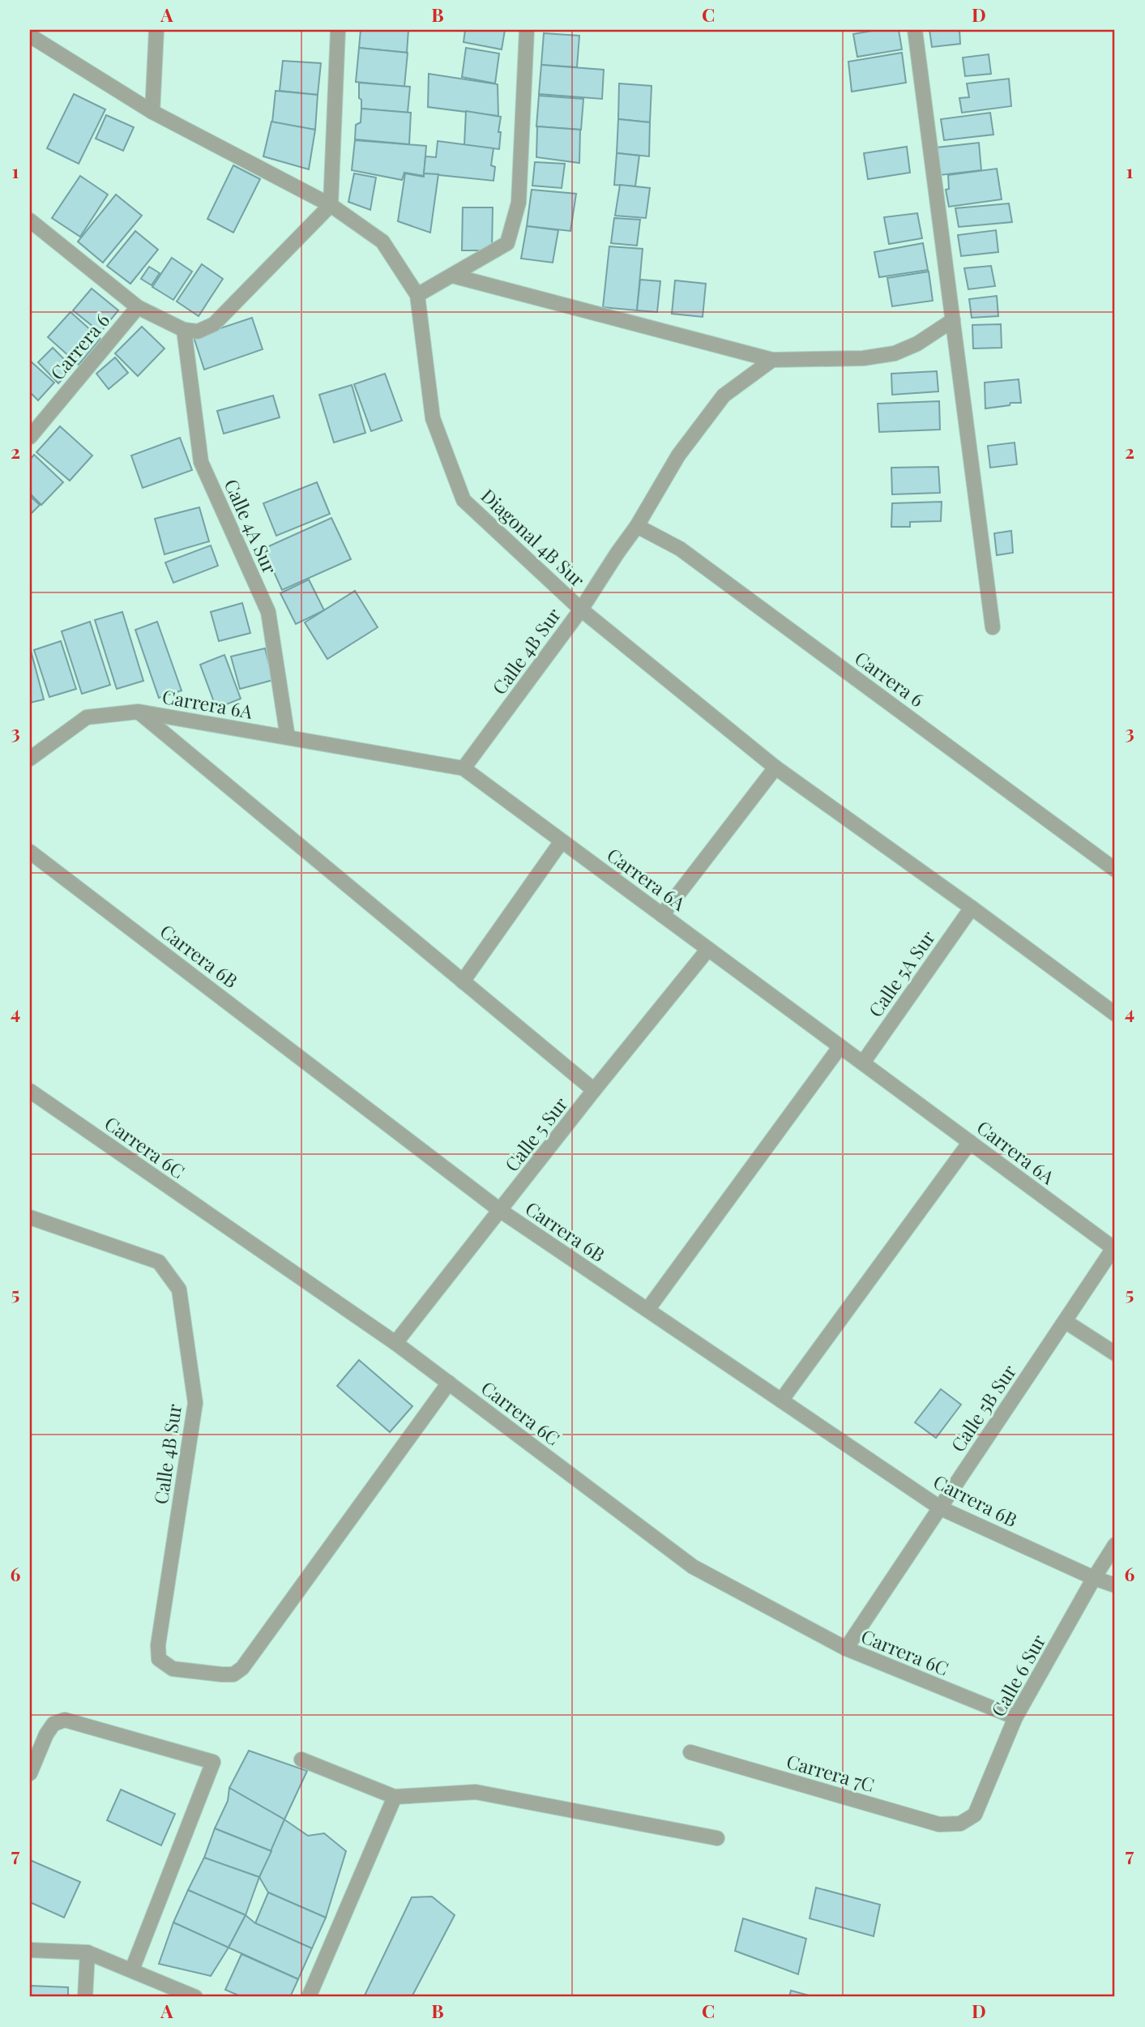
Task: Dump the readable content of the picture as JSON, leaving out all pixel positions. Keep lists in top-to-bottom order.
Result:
{
  "streets": {
    "street": [
      "Carrera 6",
      "Calle 4A Sur",
      "Diagonal 4B Sur",
      "Calle 4B Sur",
      "Carrera 6A",
      "Carrera 6B",
      "Calle 5A Sur",
      "Calle 5 Sur",
      "Carrera 6C",
      "Calle 5B Sur",
      "Calle 6 Sur",
      "Carrera 7C"
    ]
  },
  "crossings": [
    ["Carrera 6", "Calle 4B Sur"],
    ["Calle 4A Sur", "Carrera 6A"],
    ["Diagonal 4B Sur", "Calle 4B Sur"],
    ["Diagonal 4B Sur", "Calle 5A Sur"],
    ["Calle 4B Sur", "Carrera 6A"],
    ["Calle 4B Sur", "Carrera 6C"],
    ["Carrera 6A", "Calle 5A Sur"],
    ["Carrera 6A", "Calle 5 Sur"],
    ["Carrera 6A", "Calle 5B Sur"],
    ["Carrera 6B", "Calle 5 Sur"],
    ["Carrera 6B", "Calle 5B Sur"],
    ["Carrera 6B", "Calle 6 Sur"],
    ["Calle 5 Sur", "Carrera 6C"],
    ["Carrera 6C", "Calle 5B Sur"],
    ["Carrera 6C", "Calle 6 Sur"],
    ["Calle 6 Sur", "Carrera 7C"]
  ],
  "grid": {
    "columns": [
      "A",
      "B",
      "C",
      "D"
    ],
    "rows": [
      "1",
      "2",
      "3",
      "4",
      "5",
      "6",
      "7"
    ]
  }
}
